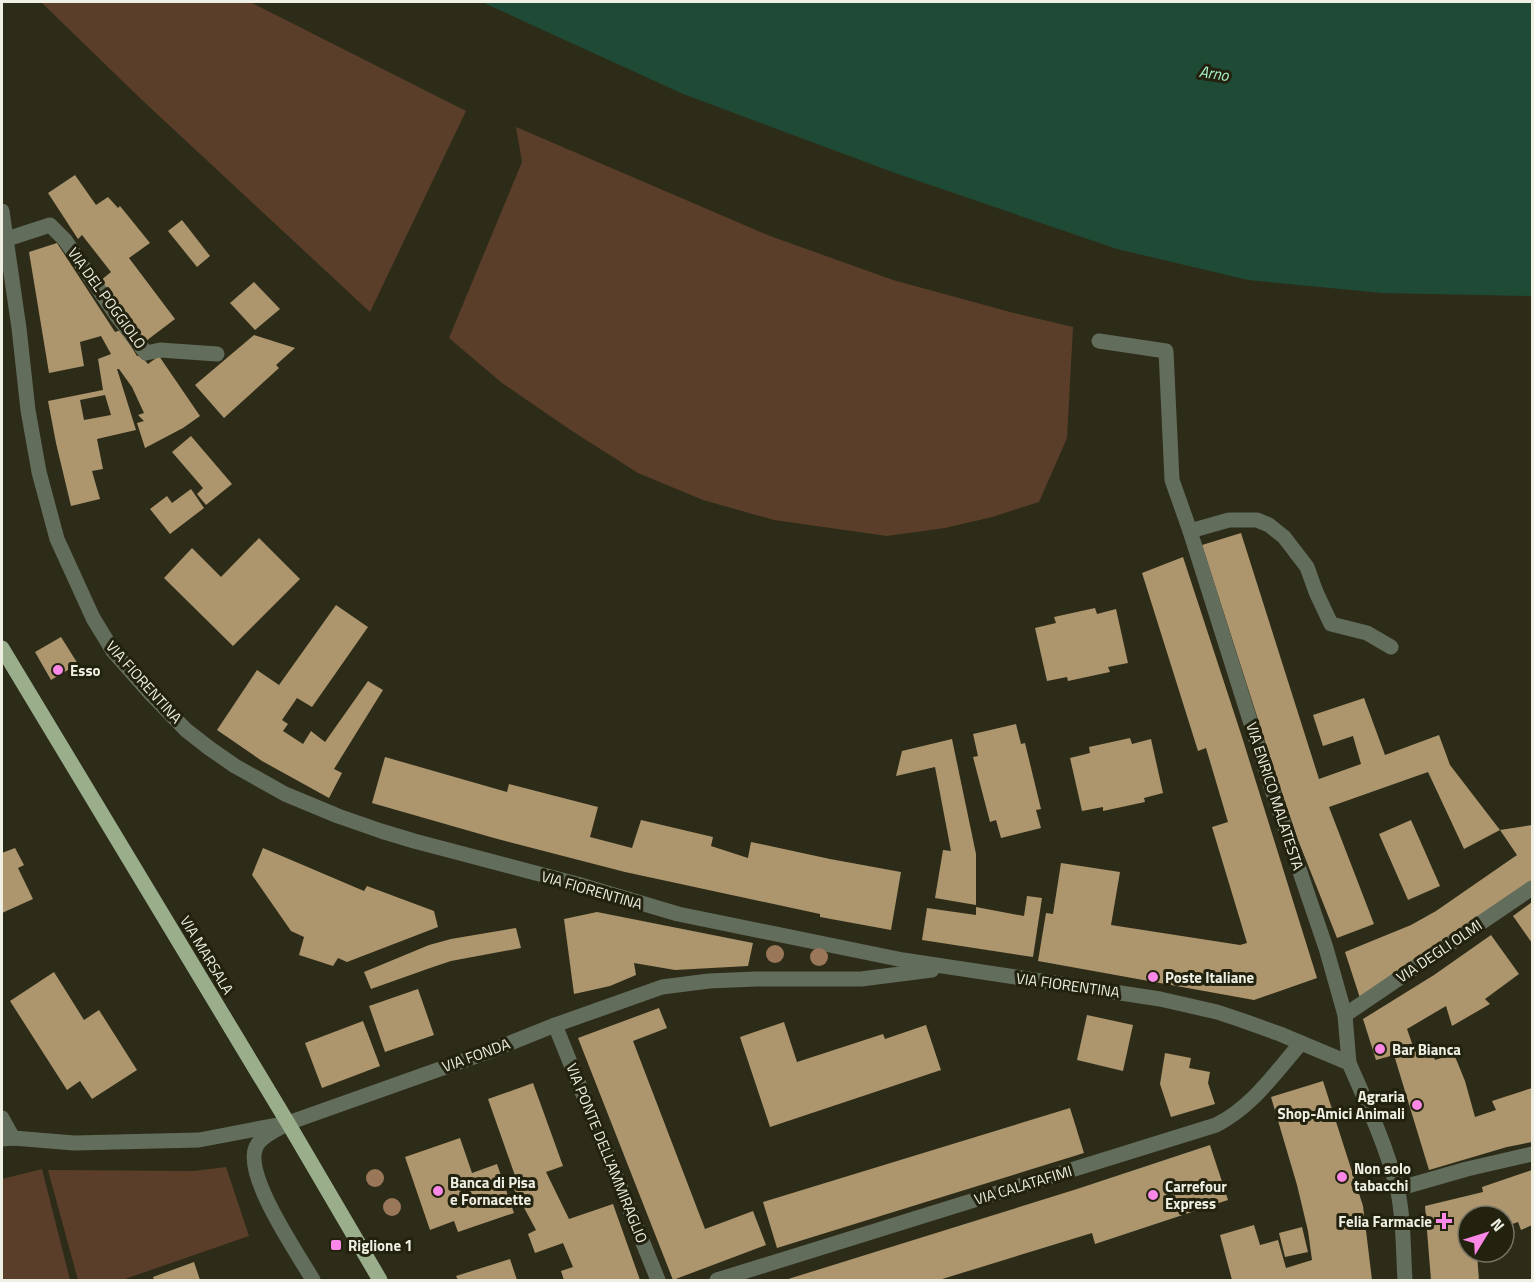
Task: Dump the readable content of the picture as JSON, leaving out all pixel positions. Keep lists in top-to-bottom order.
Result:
{
  "streets": {
    "main road": ["VIA MARSALA"],
    "street": [
      "VIA DEL POGGIOLO",
      "VIA FIORENTINA",
      "VIA ENRICO MALATESTA",
      "VIA DEGLI OLMI",
      "VIA FONDA",
      "VIA PONTE DELL'AMMIRAGLIO",
      "VIA CALATAFIMI"
    ]
  },
  "crossings": [
    ["VIA DEL POGGIOLO", "VIA FIORENTINA"],
    ["VIA FIORENTINA", "VIA ENRICO MALATESTA"],
    ["VIA FIORENTINA", "VIA FONDA"],
    ["VIA FIORENTINA", "VIA CALATAFIMI"],
    ["VIA ENRICO MALATESTA", "VIA DEGLI OLMI"],
    ["VIA MARSALA", "VIA FONDA"],
    ["VIA FONDA", "VIA PONTE DELL'AMMIRAGLIO"]
  ],
  "water": ["Arno"],
  "places": {
    "other": [
      "Esso",
      "Poste Italiane",
      "Bar Bianca",
      "Agraria Shop-Amici Animali",
      "Non solo tabacchi",
      "Banca di Pisa e Fornacette",
      "Carrefour Express"
    ],
    "health": ["Felia Farmacie"],
    "transit": ["Riglione 1"]
  },
  "north": "top right"
}
